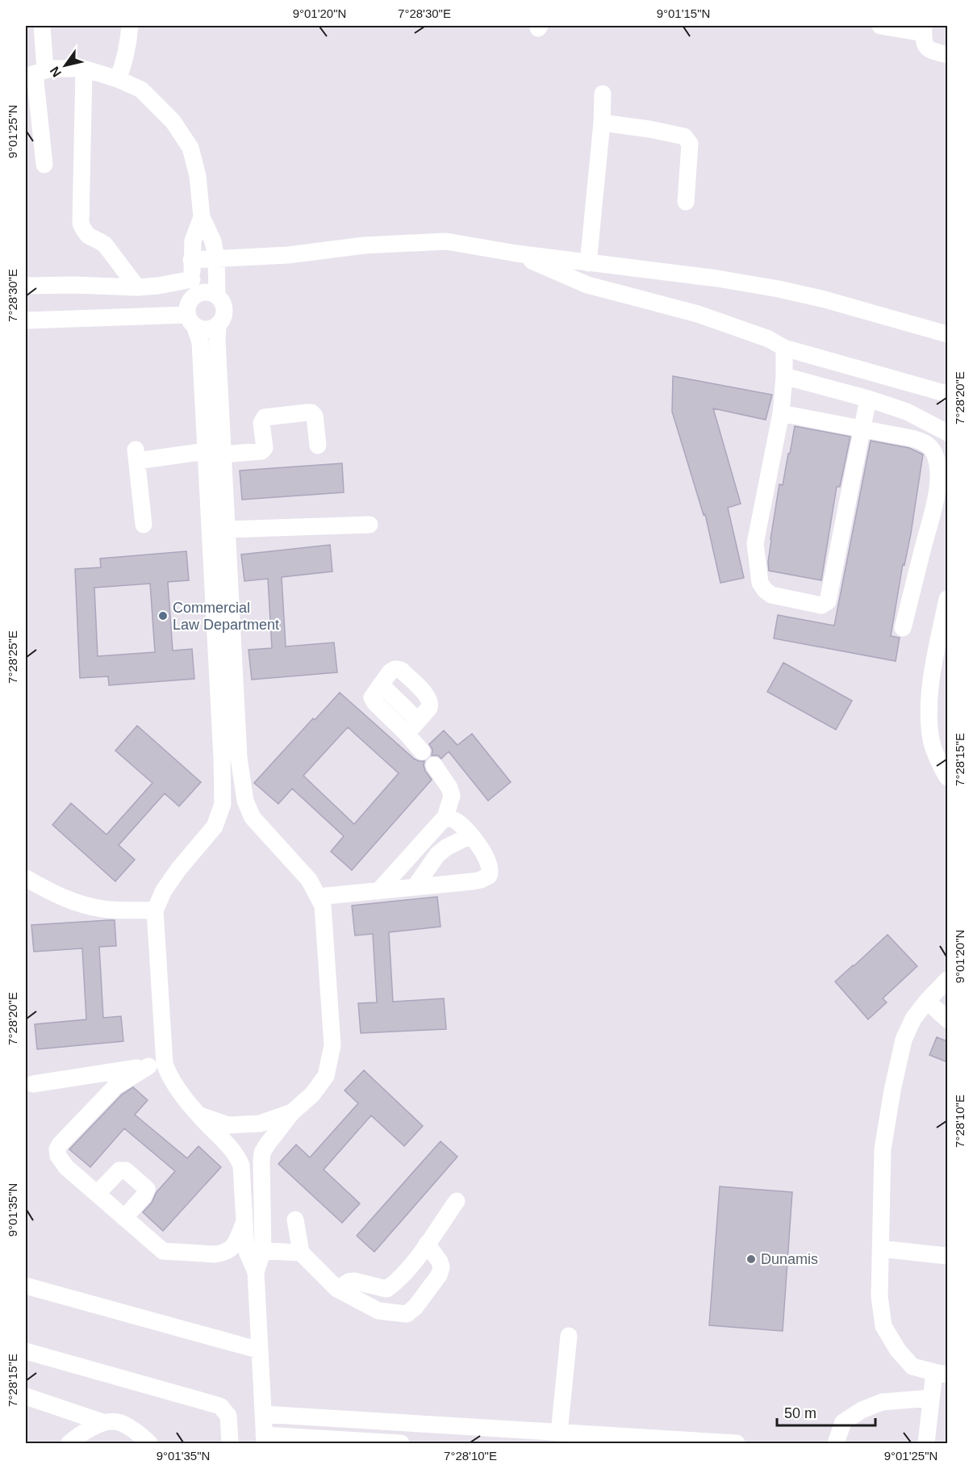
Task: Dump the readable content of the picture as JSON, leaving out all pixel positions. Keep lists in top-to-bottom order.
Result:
{
  "places": ["Commercial Law Department", "Dunamis"],
  "scale_bar": "50 m",
  "north": "bottom left",
  "coordinates": [
    "9°01'20\"N",
    "7°28'30\"E",
    "9°01'15\"N",
    "9°01'25\"N",
    "7°28'20\"E",
    "7°28'25\"E",
    "7°28'15\"E",
    "7°28'10\"E",
    "9°01'35\"N"
  ]
}
